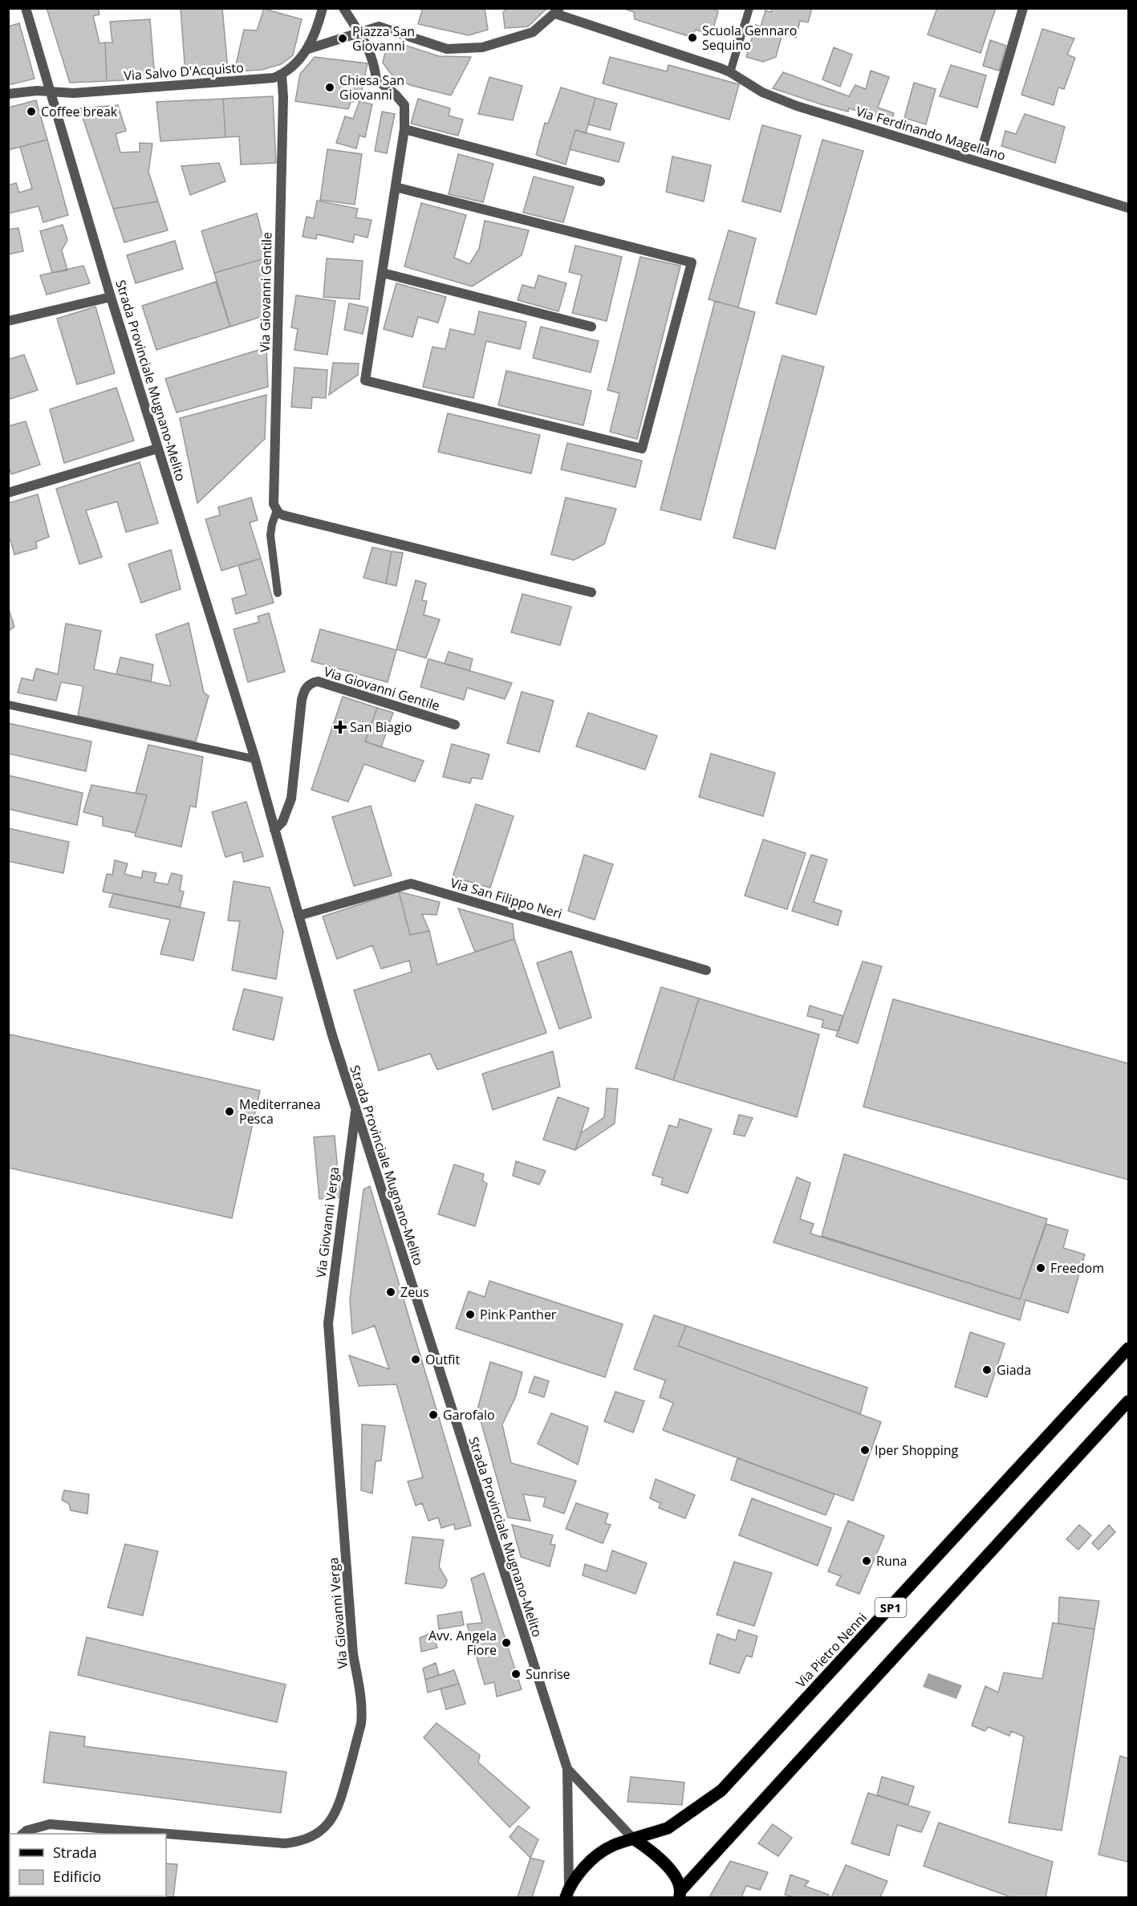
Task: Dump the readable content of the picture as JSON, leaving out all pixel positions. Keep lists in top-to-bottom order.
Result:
{
  "streets": {
    "main road": ["SP1", "Via Pietro Nenni"],
    "street": [
      "Via Salvo D'Acquisto",
      "Via Ferdinando Magellano",
      "Via Giovanni Gentile",
      "Strada Provinciale Mugnano-Melito",
      "Via San Filippo Neri",
      "Via Giovanni Verga"
    ]
  },
  "crossings": [
    ["Via Salvo D'Acquisto", "Via Giovanni Gentile"],
    ["Via Salvo D'Acquisto", "Strada Provinciale Mugnano-Melito"],
    ["Via Giovanni Gentile", "Strada Provinciale Mugnano-Melito"],
    ["Strada Provinciale Mugnano-Melito", "Via San Filippo Neri"],
    ["Strada Provinciale Mugnano-Melito", "Via Giovanni Verga"],
    ["Strada Provinciale Mugnano-Melito", "Via Pietro Nenni"]
  ],
  "places": {
    "other": [
      "Scuola Gennaro Sequino",
      "Piazza San Giovanni",
      "Chiesa San Giovanni",
      "Coffee break",
      "Mediterranea Pesca",
      "Freedom",
      "Zeus",
      "Pink Panther",
      "Outfit",
      "Giada",
      "Garofalo",
      "Iper Shopping",
      "Runa",
      "Avv. Angela Fiore",
      "Sunrise"
    ],
    "health": ["San Biagio"]
  },
  "legend": ["Strada", "Edificio"]
}
